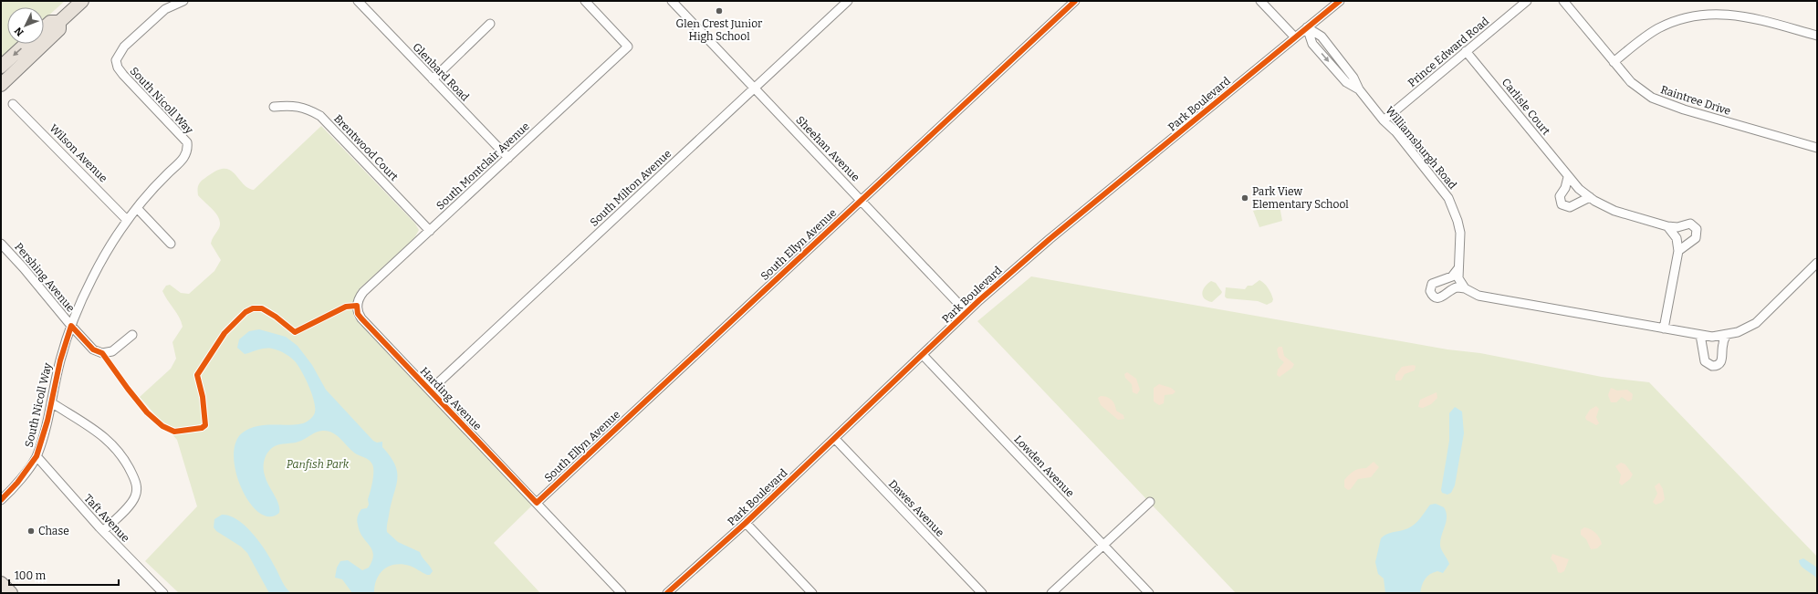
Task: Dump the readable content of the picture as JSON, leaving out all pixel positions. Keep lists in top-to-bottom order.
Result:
{
  "streets": {
    "street": [
      "Prince Edward Road",
      "Glenbard Road",
      "South Nicoll Way",
      "Raintree Drive",
      "Park Boulevard",
      "Carlisle Court",
      "Brentwood Court",
      "Williamsburgh Road",
      "Sheehan Avenue",
      "Wilson Avenue",
      "South Montclair Avenue",
      "South Milton Avenue",
      "South Ellyn Avenue",
      "Pershing Avenue",
      "Harding Avenue",
      "Lowden Avenue",
      "Dawes Avenue",
      "Taft Avenue"
    ]
  },
  "crossings": [
    ["Prince Edward Road", "Carlisle Court"],
    ["Prince Edward Road", "Williamsburgh Road"],
    ["Glenbard Road", "South Montclair Avenue"],
    ["South Nicoll Way", "Wilson Avenue"],
    ["South Nicoll Way", "Pershing Avenue"],
    ["South Nicoll Way", "Taft Avenue"],
    ["Park Boulevard", "Williamsburgh Road"],
    ["Park Boulevard", "Sheehan Avenue"],
    ["Park Boulevard", "Lowden Avenue"],
    ["Park Boulevard", "Dawes Avenue"],
    ["Brentwood Court", "South Montclair Avenue"],
    ["Sheehan Avenue", "South Milton Avenue"],
    ["Sheehan Avenue", "South Ellyn Avenue"],
    ["South Montclair Avenue", "Harding Avenue"],
    ["South Milton Avenue", "Harding Avenue"],
    ["South Ellyn Avenue", "Harding Avenue"]
  ],
  "parks": ["Panfish Park"],
  "places": ["Glen Crest Junior High School", "Park View Elementary School", "Chase"],
  "scale_bar": "100 m",
  "north": "bottom left"
}
